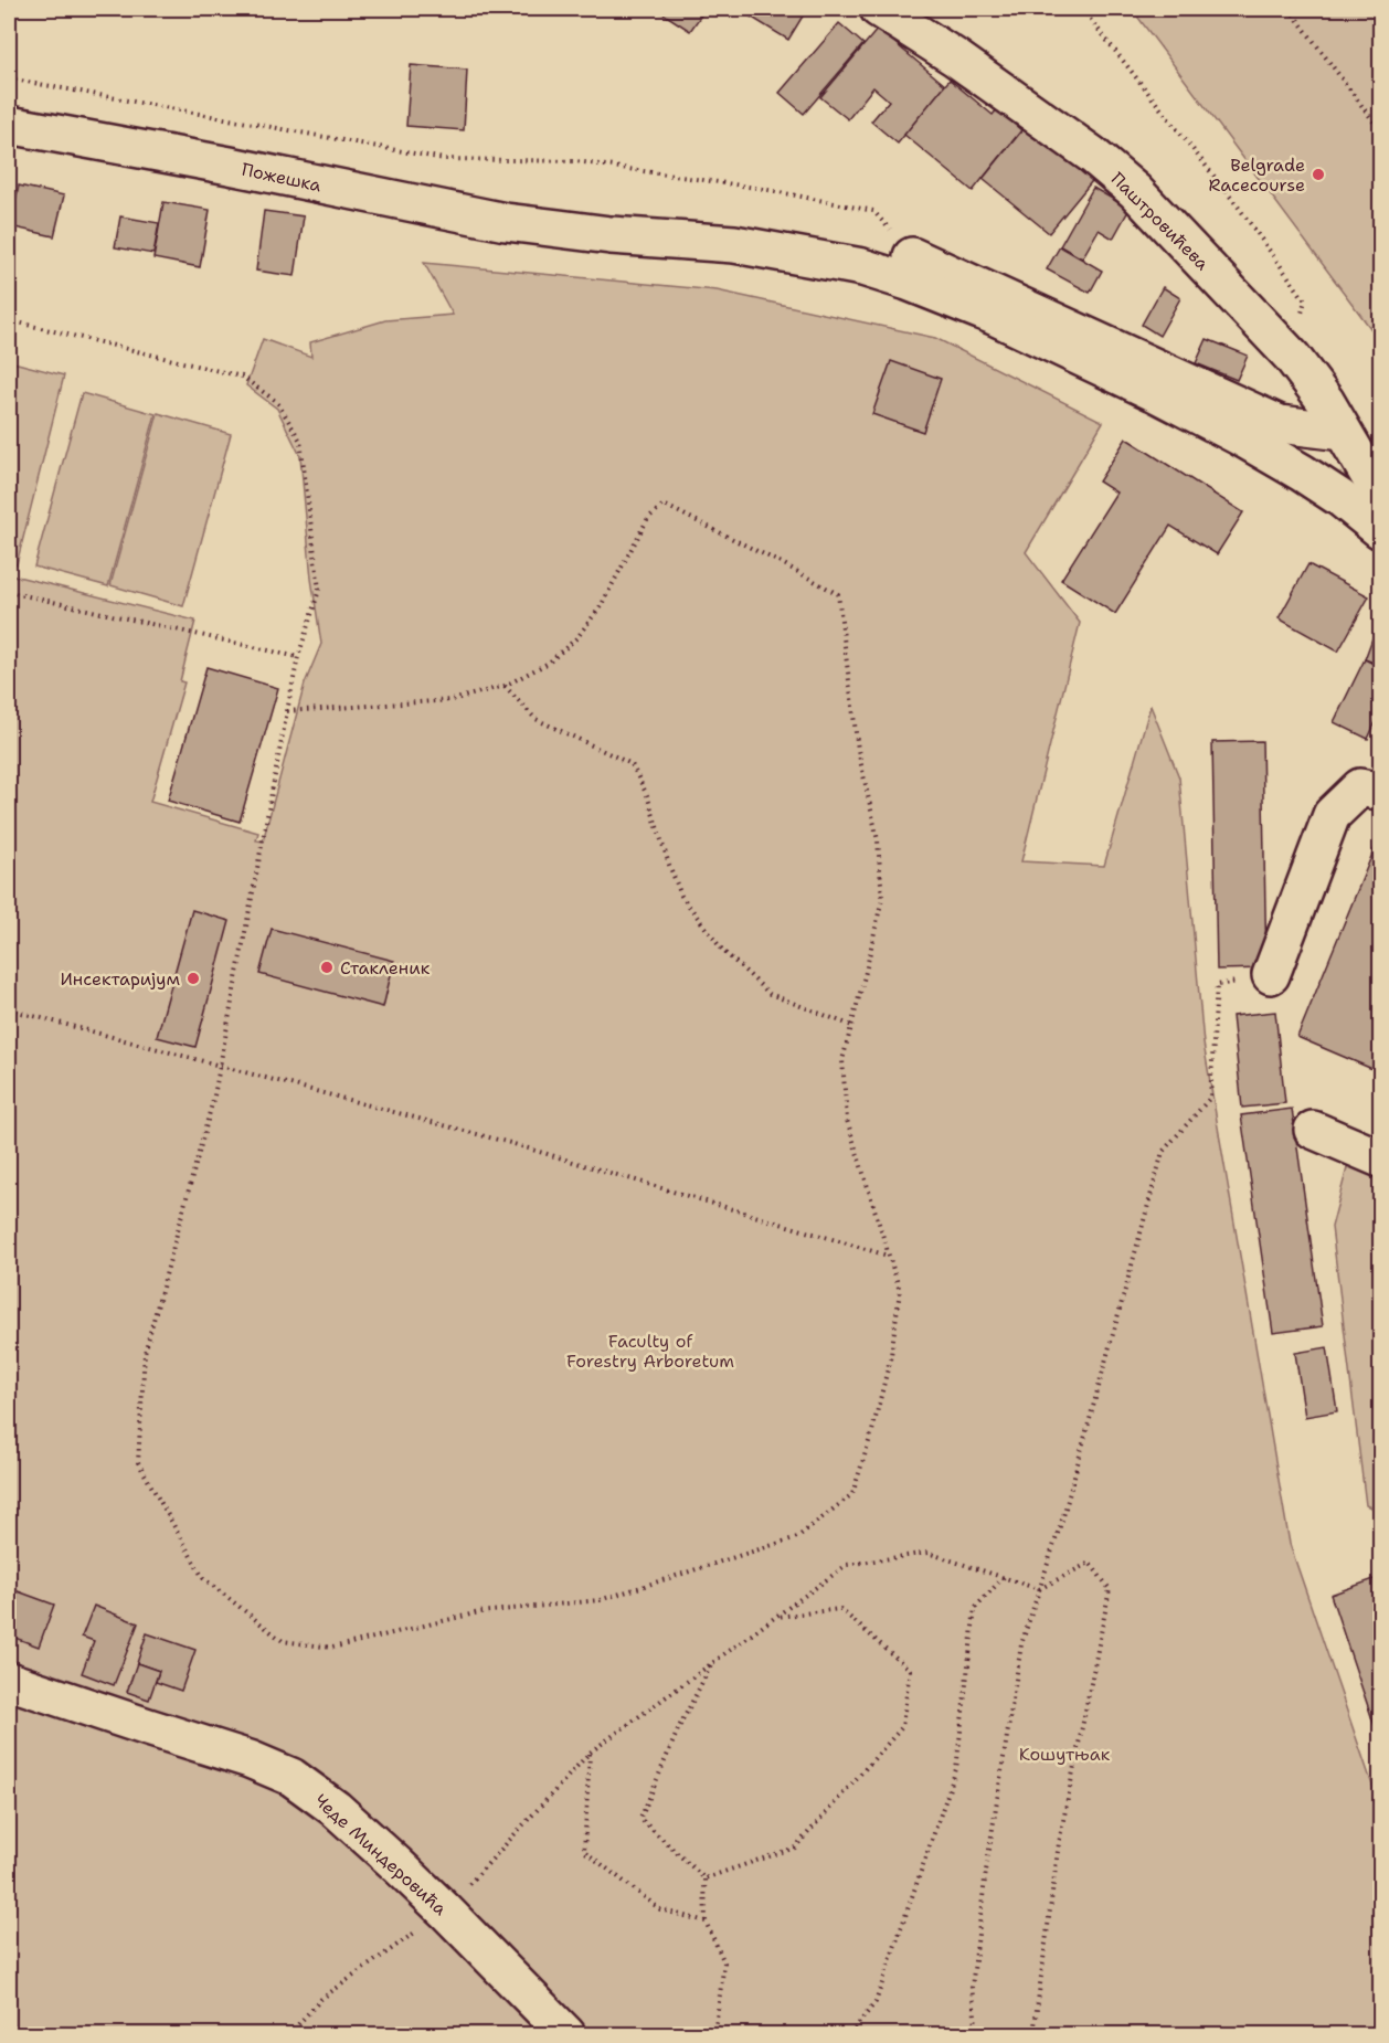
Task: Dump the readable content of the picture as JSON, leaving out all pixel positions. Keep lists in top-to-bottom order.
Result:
{
  "streets": {
    "street": ["Пожешка", "Паштровићева", "Чеде Миндеровића"]
  },
  "parks": ["Faculty of Forestry Arboretum", "Кошутњак"],
  "places": ["Belgrade Racecourse", "Стакленик", "Инсектаријум"]
}
